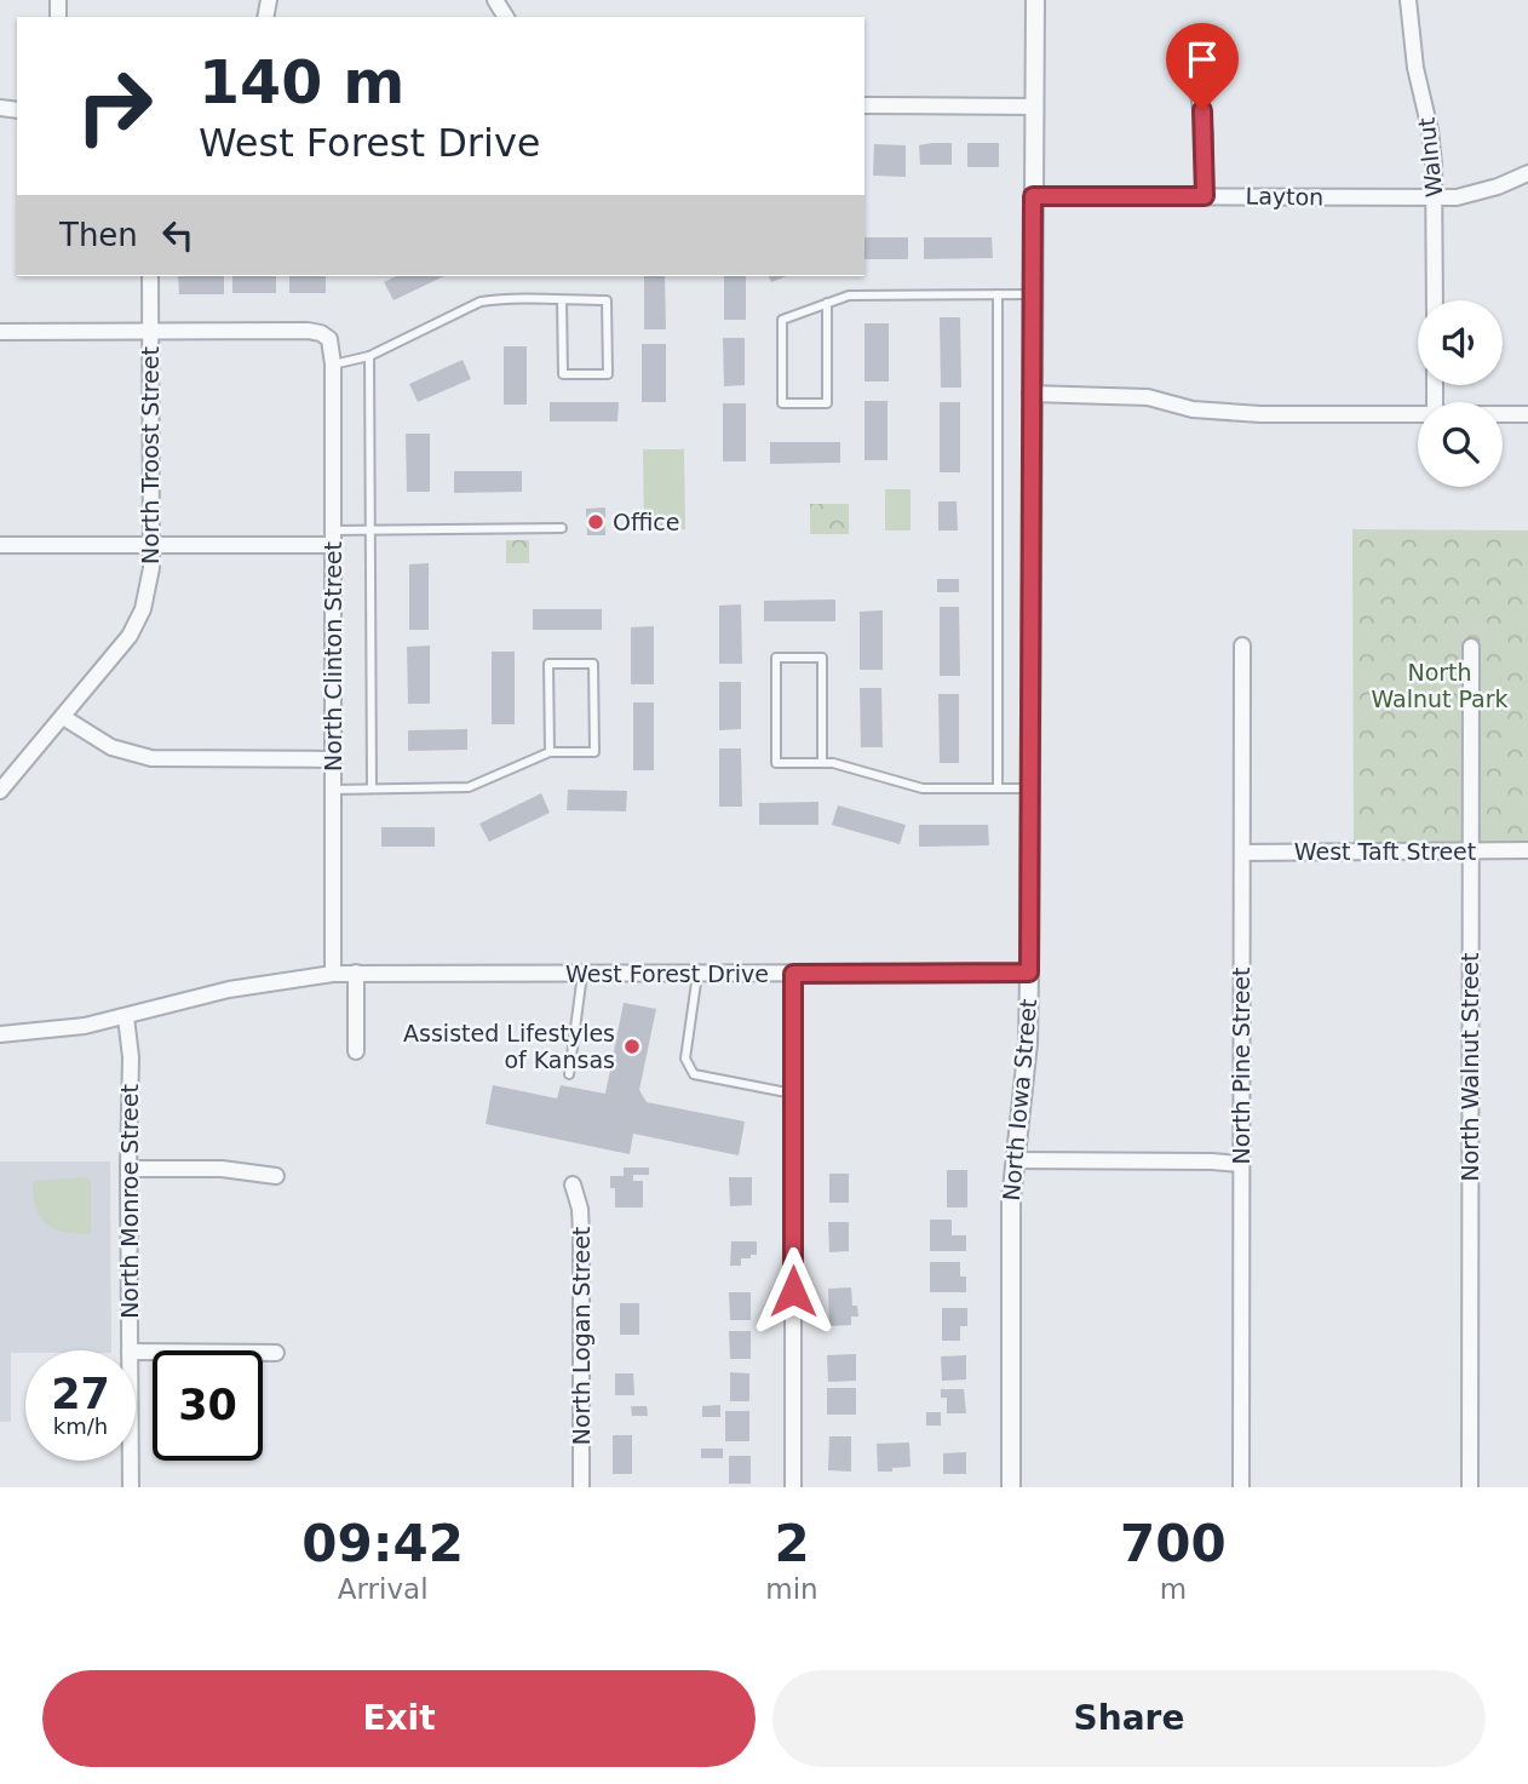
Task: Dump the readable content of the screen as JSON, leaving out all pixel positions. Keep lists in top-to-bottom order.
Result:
{
  "streets": {
    "street": [
      "Walnut",
      "Layton",
      "North Troost Street",
      "North Clinton Street",
      "West Taft Street",
      "West Forest Drive",
      "North Pine Street",
      "North Walnut Street",
      "North Iowa Street",
      "North Monroe Street",
      "North Logan Street"
    ]
  },
  "crossings": [
    ["Walnut", "Layton"],
    ["Layton", "North Iowa Street"],
    ["North Troost Street", "North Clinton Street"],
    ["North Clinton Street", "West Forest Drive"],
    ["West Taft Street", "North Pine Street"],
    ["West Taft Street", "North Walnut Street"],
    ["West Forest Drive", "North Iowa Street"],
    ["West Forest Drive", "North Monroe Street"]
  ],
  "parks": ["North Walnut Park"],
  "places": ["Office", "Assisted Lifestyles of Kansas"],
  "page": {
    "turn": ["140 m", "West Forest Drive"],
    "then": "Then",
    "speed": "27 km/h",
    "limit": "30",
    "eta": [
      "09:42",
      "Arrival",
      "2",
      "min",
      "700",
      "m"
    ],
    "buttons": ["Exit", "Share"]
  }
}
